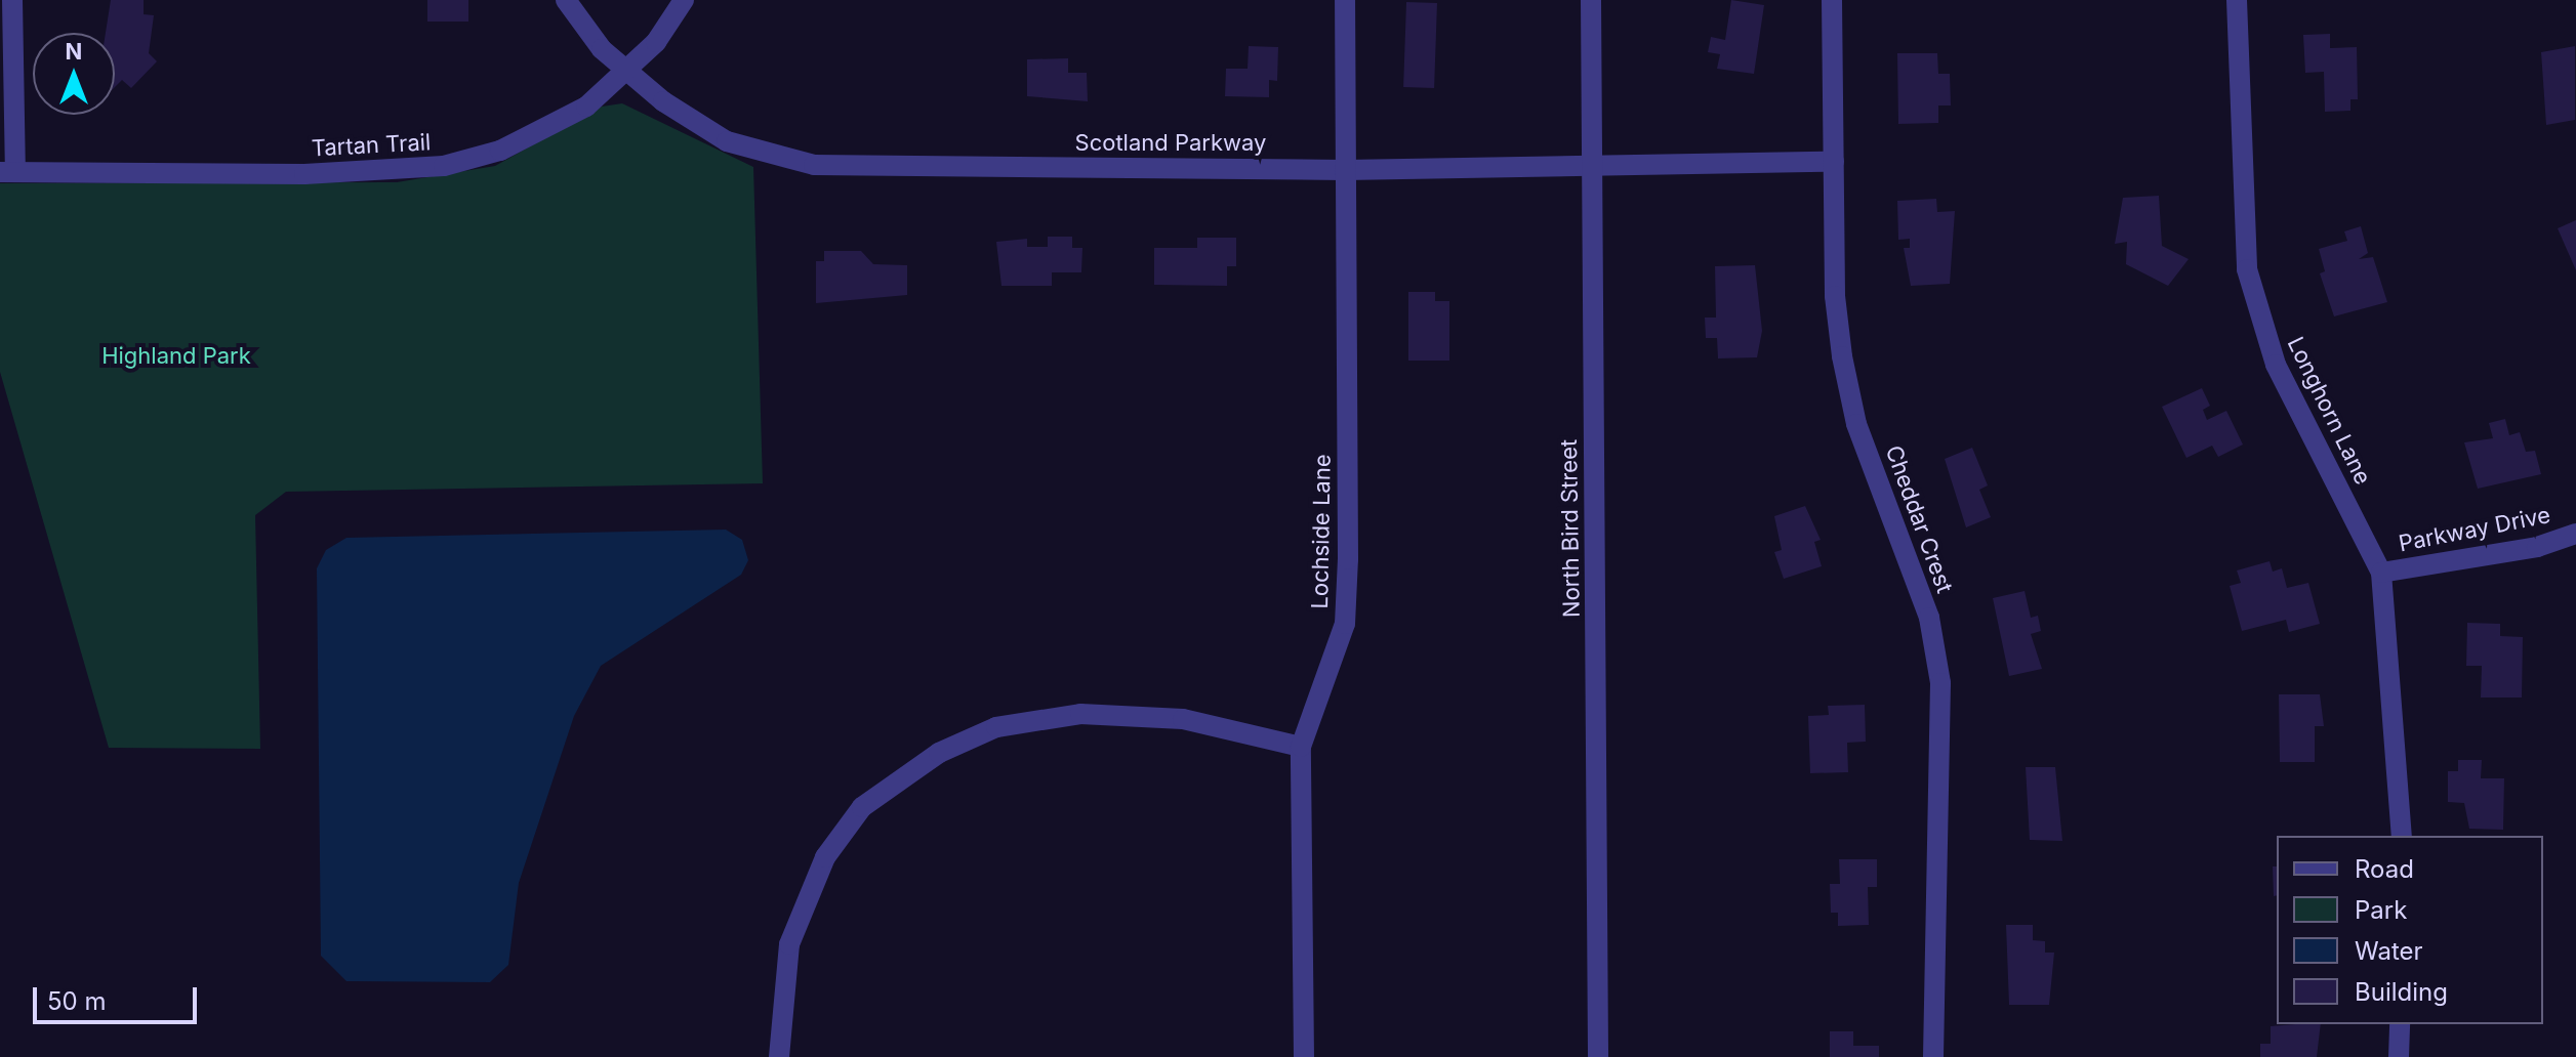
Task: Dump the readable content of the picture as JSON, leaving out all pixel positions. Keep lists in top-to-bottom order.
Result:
{
  "streets": {
    "street": [
      "Scotland Parkway",
      "Tartan Trail",
      "Longhorn Lane",
      "Cheddar Crest",
      "North Bird Street",
      "Parkway Drive",
      "Lochside Lane"
    ]
  },
  "crossings": [
    ["Scotland Parkway", "Tartan Trail"],
    ["Scotland Parkway", "Cheddar Crest"],
    ["Scotland Parkway", "North Bird Street"],
    ["Scotland Parkway", "Lochside Lane"],
    ["Longhorn Lane", "Parkway Drive"]
  ],
  "parks": ["Highland Park"],
  "legend": [
    "Road",
    "Park",
    "Water",
    "Building"
  ],
  "scale_bar": "50 m",
  "north": "top"
}
